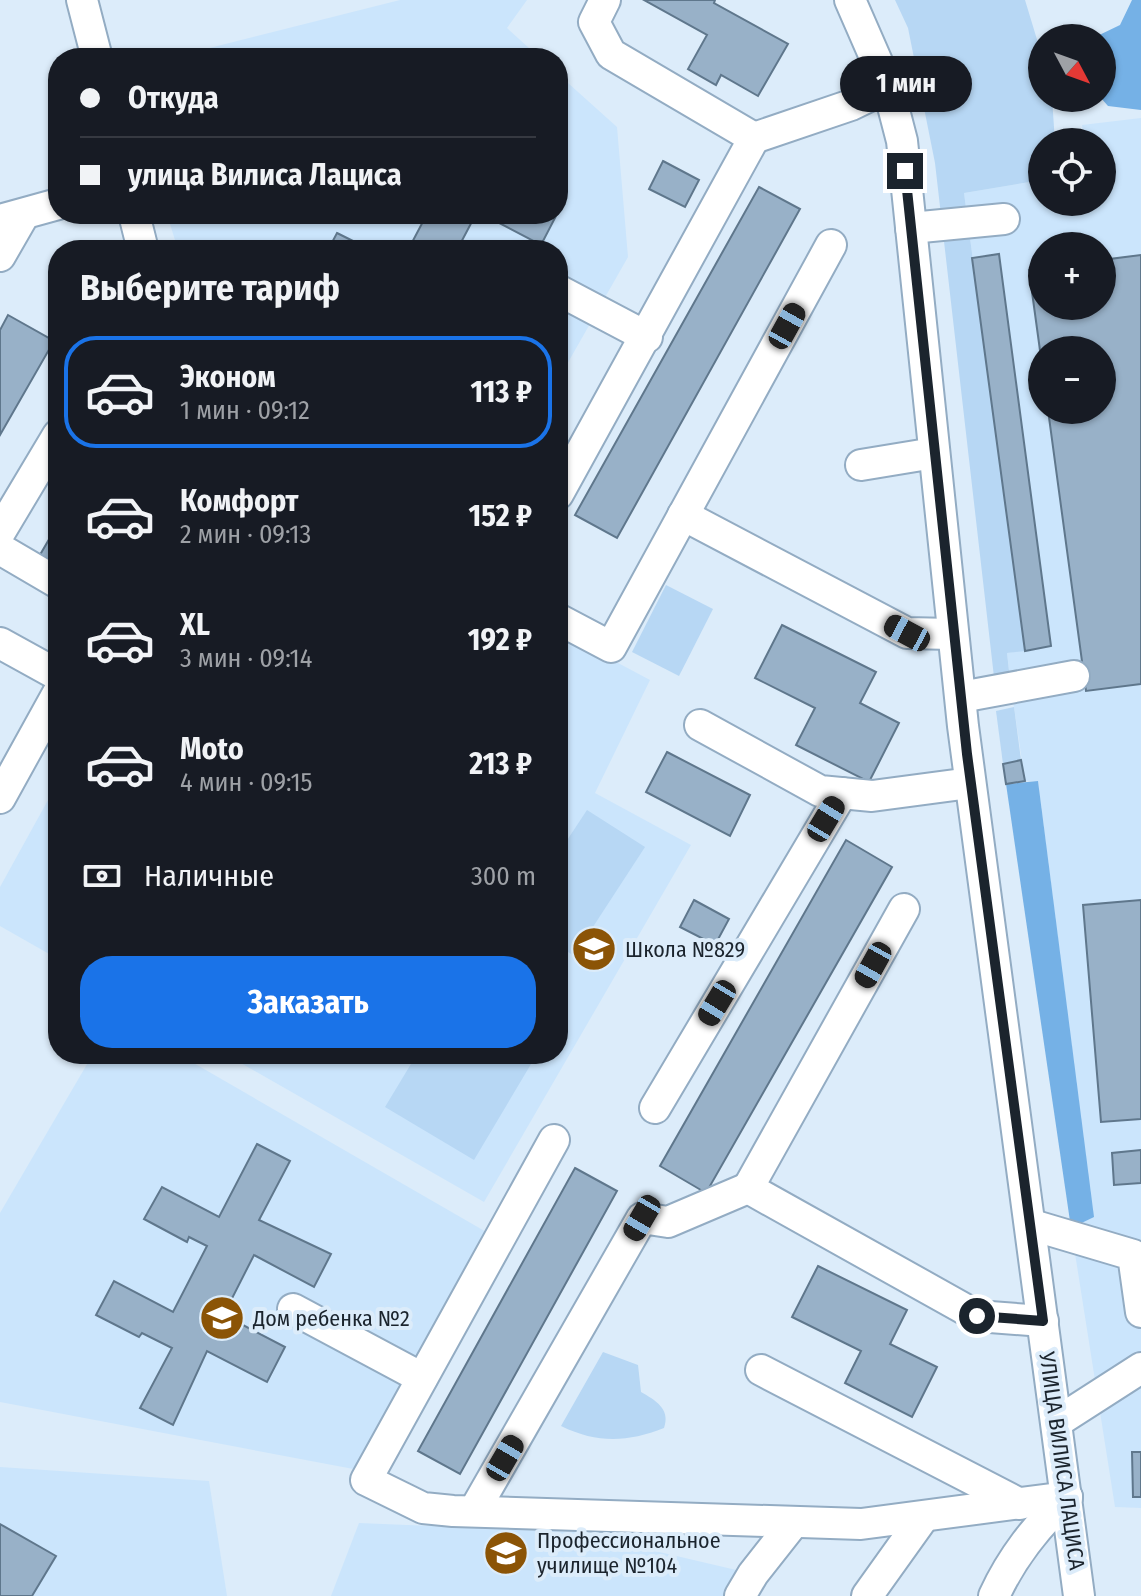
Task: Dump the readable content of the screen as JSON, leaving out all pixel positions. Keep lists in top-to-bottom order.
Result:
{
  "streets": {
    "street": ["УЛИЦА ВИЛИСА ЛАЦИСА"]
  },
  "places": {
    "school or university": ["Школа №829", "Дом ребенка №2", "Профессиональное училище №104"]
  },
  "north": "bottom right",
  "page": {
    "map_buttons": ["+", "−"],
    "banner": ["Откуда", "улица Вилиса Лациса"],
    "bubble": "1 мин",
    "heading": "Выберите тариф",
    "list": [
      {
        "name": "Эконом",
        "note": "1 мин · 09:12",
        "value": "113 ₽"
      },
      {
        "name": "Комфорт",
        "note": "2 мин · 09:13",
        "value": "152 ₽"
      },
      {
        "name": "XL",
        "note": "3 мин · 09:14",
        "value": "192 ₽"
      },
      {
        "name": "Moto",
        "note": "4 мин · 09:15",
        "value": "213 ₽"
      }
    ],
    "pay": ["Наличные", "300 m"],
    "buttons": "Заказать"
  }
}
